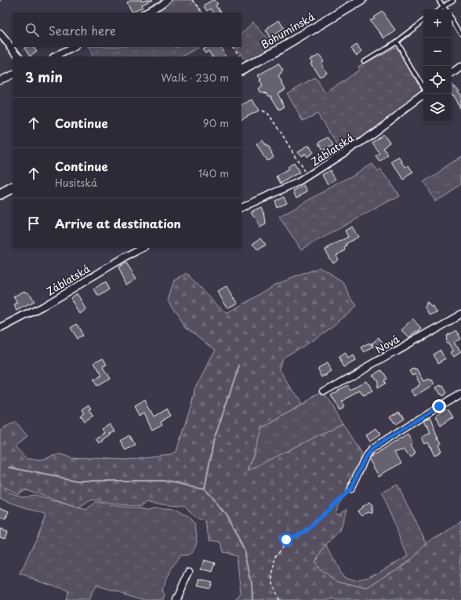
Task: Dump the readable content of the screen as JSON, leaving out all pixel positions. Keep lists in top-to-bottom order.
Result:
{
  "streets": {
    "main road": ["Bohumínská"],
    "street": ["Záblatská", "Nová"]
  },
  "page": {
    "map_buttons": ["+", "−"],
    "search": "Search here",
    "heading": ["3 min", "Walk · 230 m"],
    "list": [
      ["Continue", "90 m"],
      ["Continue", "Husitská", "140 m"],
      "Arrive at destination"
    ]
  }
}
